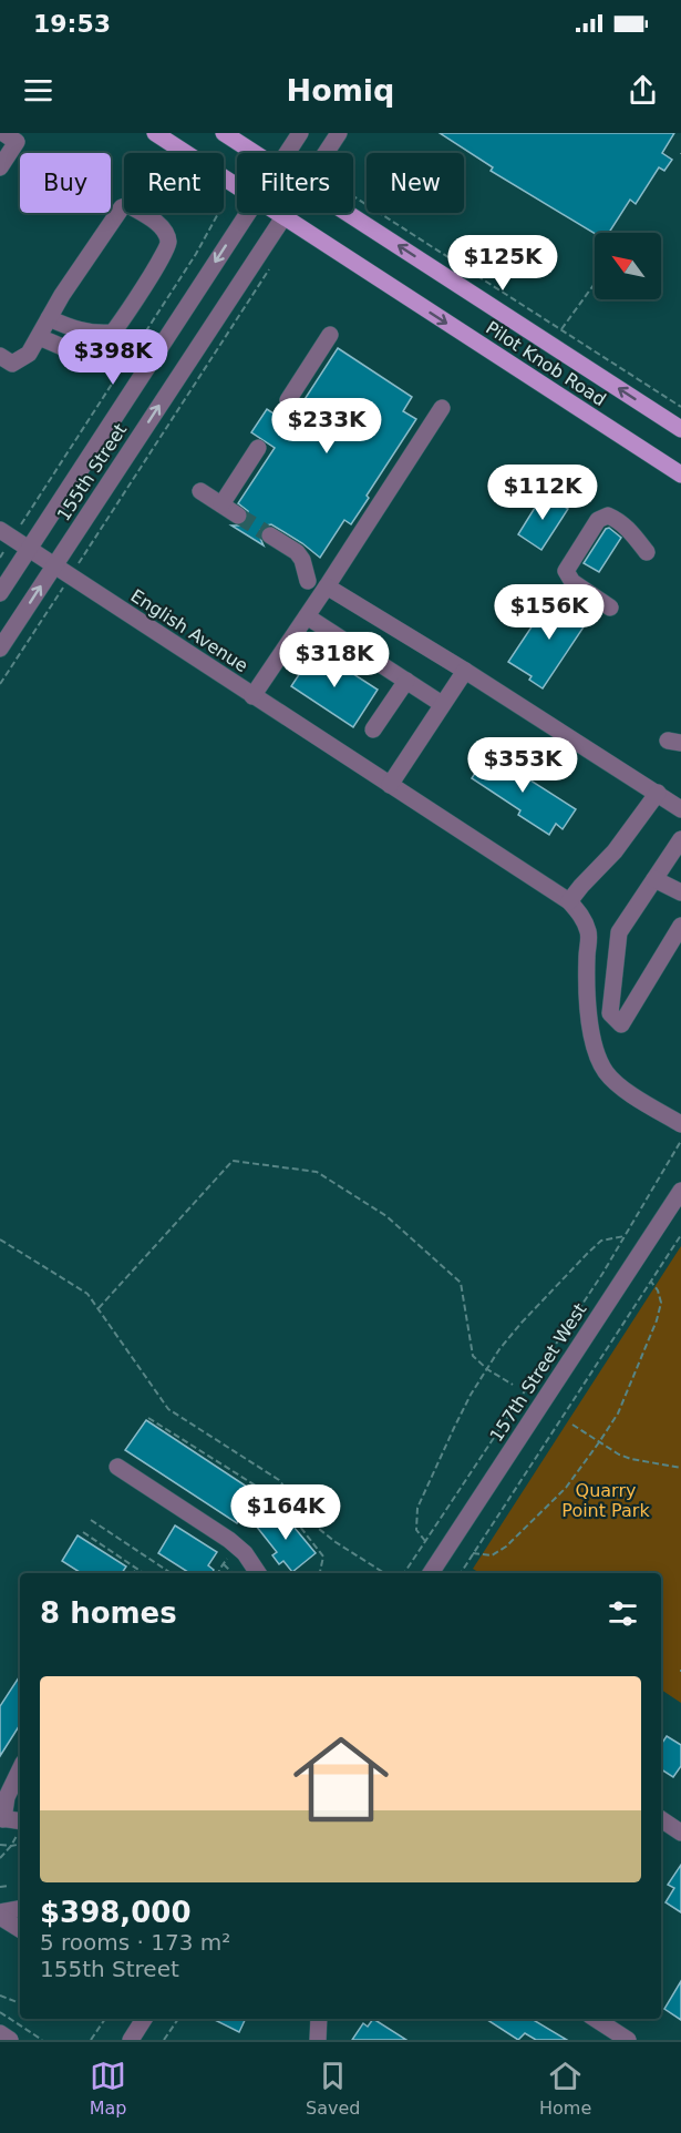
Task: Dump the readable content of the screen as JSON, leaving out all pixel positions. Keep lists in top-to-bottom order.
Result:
{
  "streets": {
    "main road": ["Pilot Knob Road"],
    "street": ["155th Street", "English Avenue", "157th Street West"]
  },
  "crossings": [
    ["Pilot Knob Road", "155th Street"],
    ["155th Street", "English Avenue"]
  ],
  "parks": ["Quarry Point Park"],
  "north": "top left",
  "page": {
    "status": "19:53",
    "header": "Homiq",
    "chip": [
      "Buy",
      "Rent",
      "Filters",
      "New"
    ],
    "price": [
      "$125K",
      "$398K",
      "$233K",
      "$112K",
      "$156K",
      "$318K",
      "$353K",
      "$164K"
    ],
    "heading": "8 homes",
    "list": [
      {
        "name": "$398,000",
        "note": "5 rooms · 173 m² · 155th Street"
      }
    ],
    "tabs": ["Map", "Saved", "Home"]
  }
}
